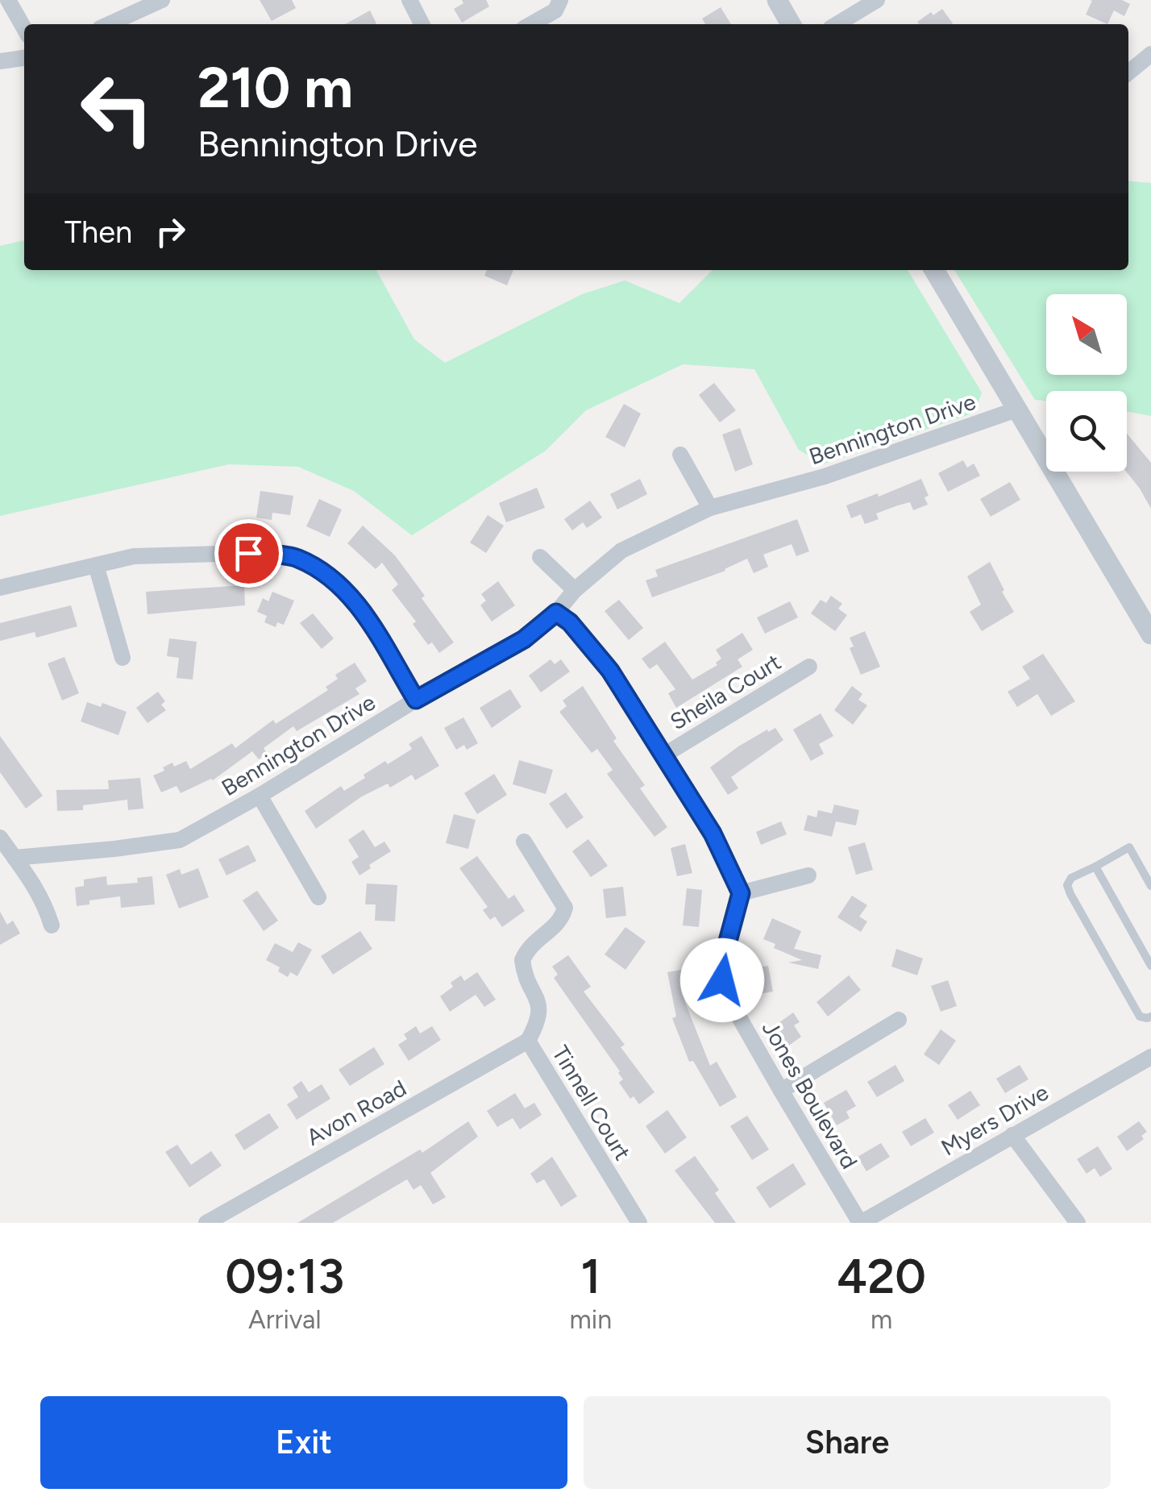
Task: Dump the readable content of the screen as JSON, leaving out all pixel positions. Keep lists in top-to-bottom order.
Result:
{
  "streets": {
    "street": [
      "Bennington Drive",
      "Sheila Court",
      "Jones Boulevard",
      "Tinnell Court",
      "Avon Road",
      "Myers Drive"
    ]
  },
  "crossings": [
    ["Jones Boulevard", "Myers Drive"],
    ["Tinnell Court", "Avon Road"]
  ],
  "north": "top left",
  "page": {
    "turn": ["210 m", "Bennington Drive"],
    "then": "Then",
    "eta": [
      "09:13",
      "Arrival",
      "1",
      "min",
      "420",
      "m"
    ],
    "buttons": ["Exit", "Share"]
  }
}
